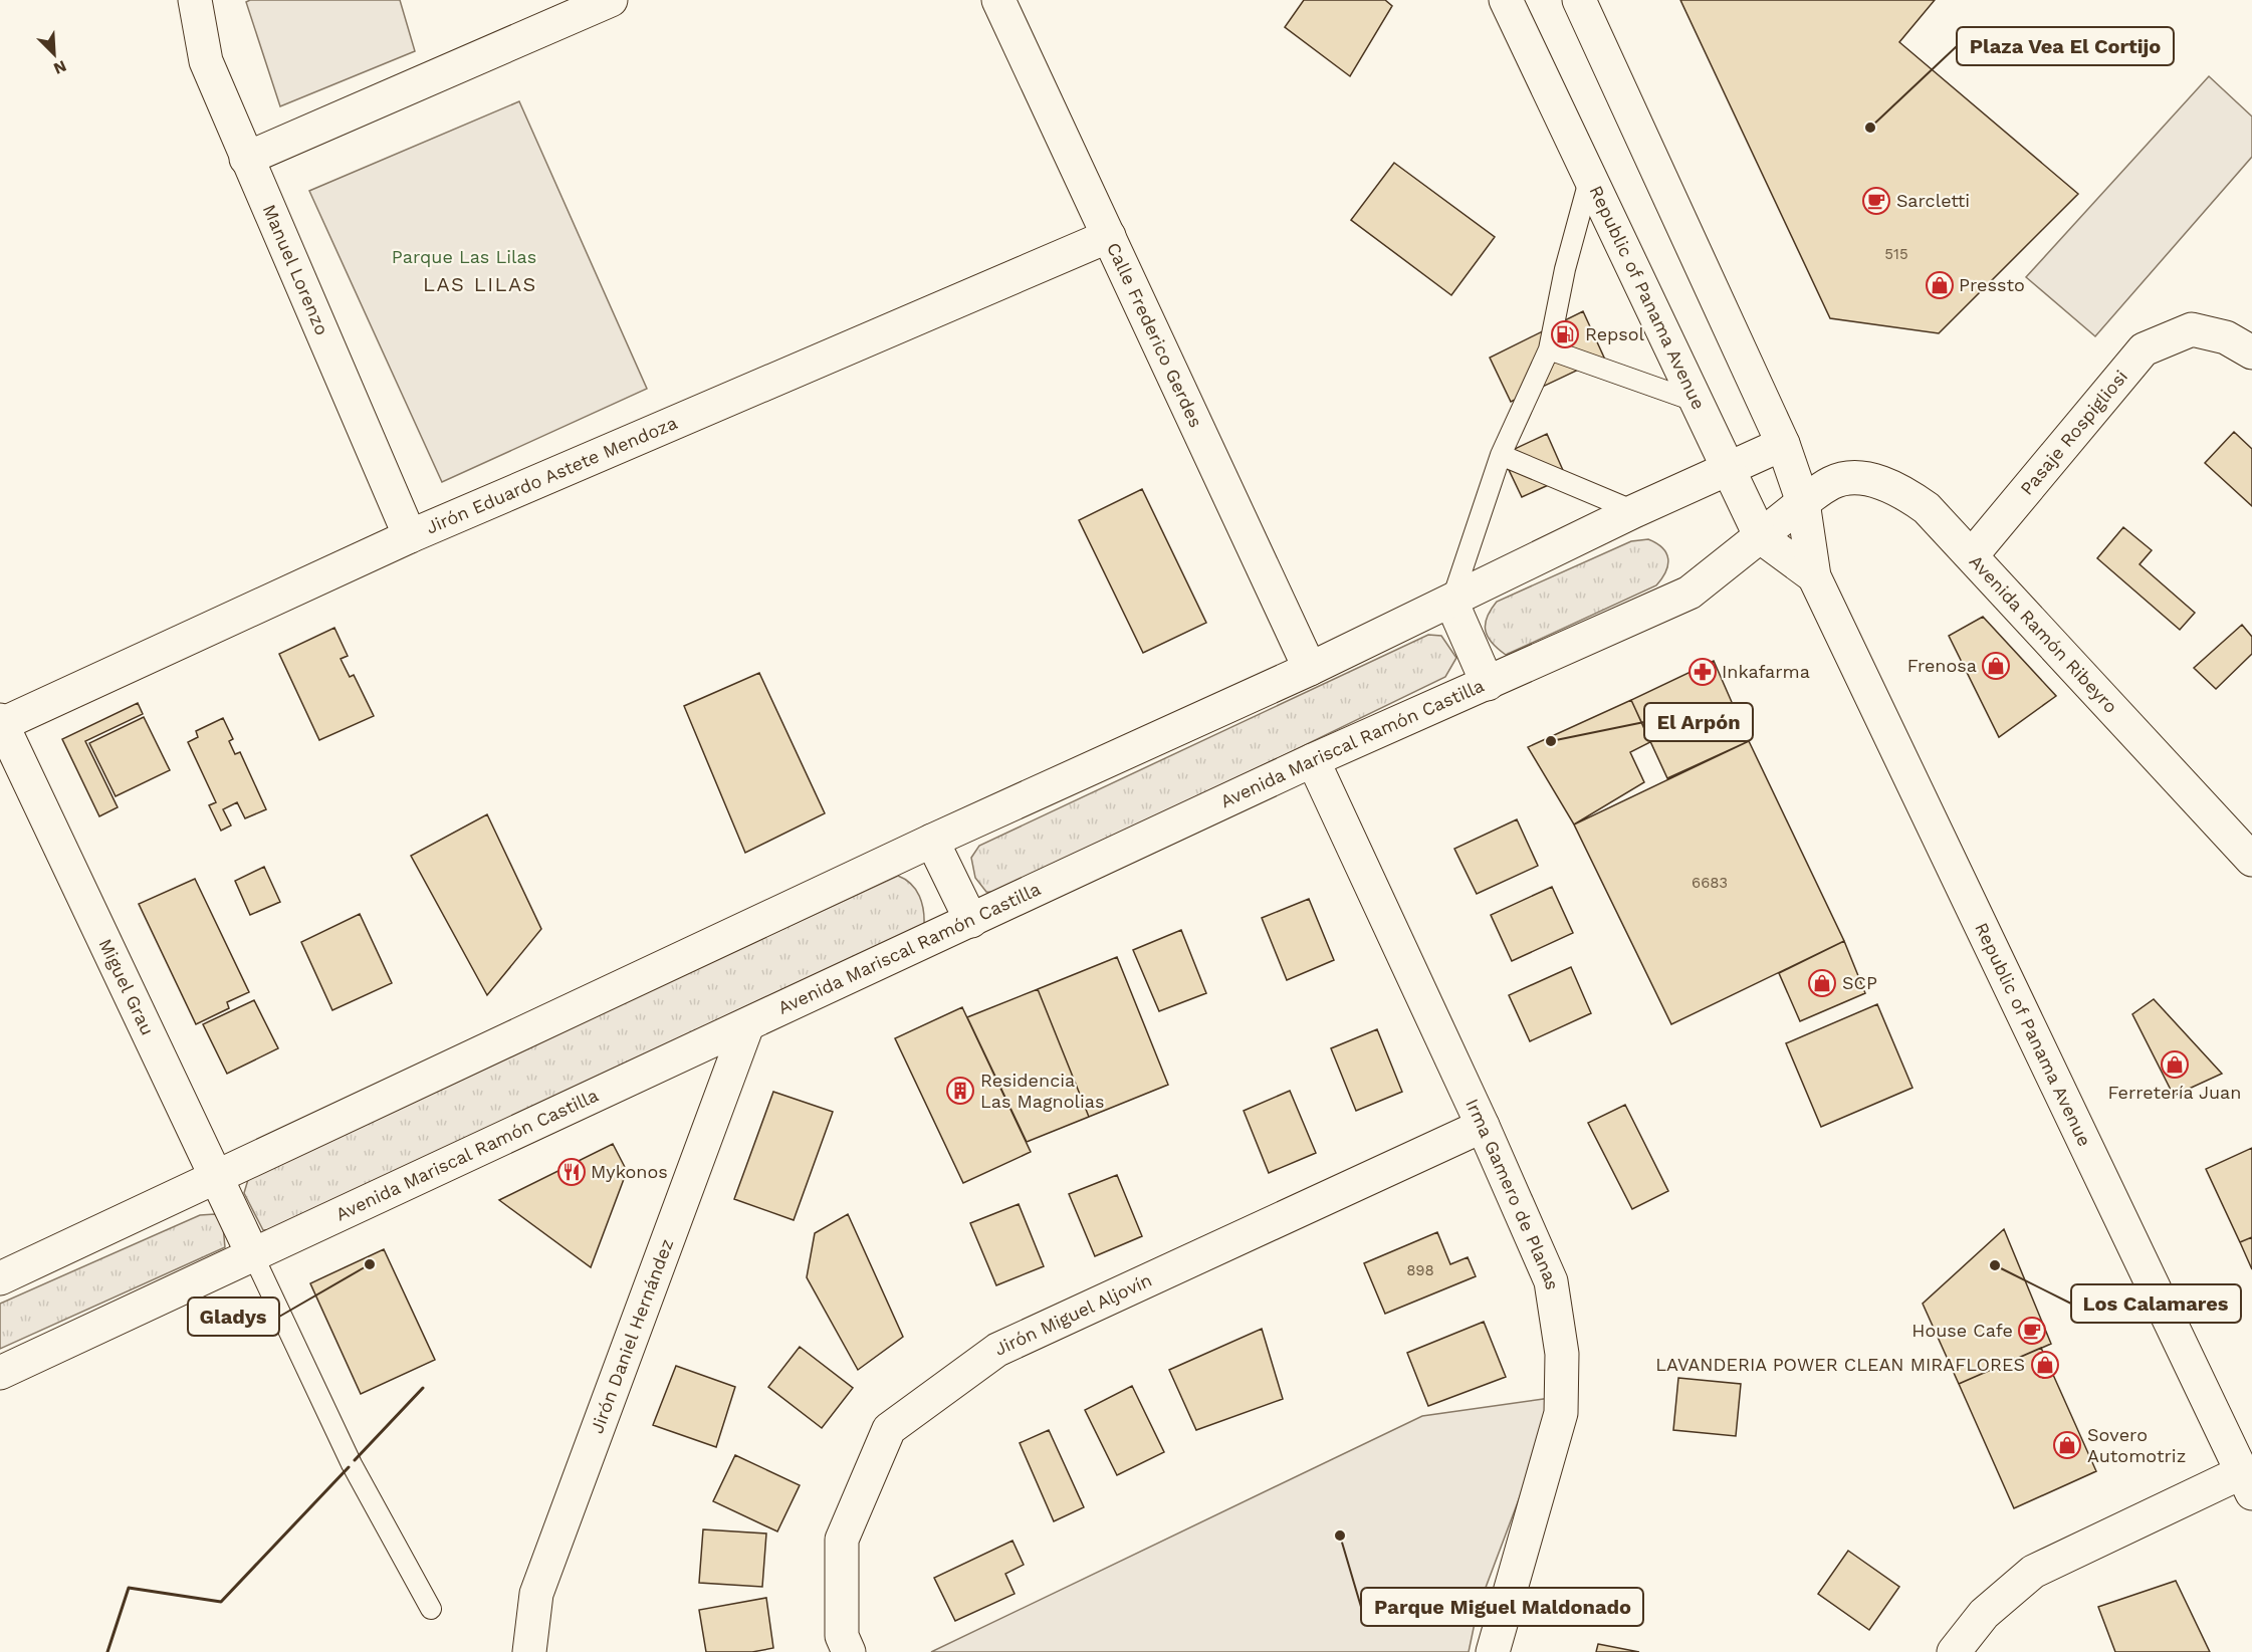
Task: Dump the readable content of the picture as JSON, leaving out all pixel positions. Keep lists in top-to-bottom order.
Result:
{
  "streets": {
    "street": [
      "Manuel Lorenzo",
      "Republic of Panama Avenue",
      "Calle Frederico Gerdes",
      "Pasaje Rospigliosi",
      "Jirón Eduardo Astete Mendoza",
      "Avenida Ramón Ribeyro",
      "Avenida Mariscal Ramón Castilla",
      "Miguel Grau",
      "Irma Gamero de Planas",
      "Jirón Miguel Aljovín",
      "Jirón Daniel Hernández"
    ]
  },
  "crossings": [
    ["Manuel Lorenzo", "Jirón Eduardo Astete Mendoza"],
    ["Republic of Panama Avenue", "Avenida Ramón Ribeyro"],
    ["Republic of Panama Avenue", "Avenida Mariscal Ramón Castilla"],
    ["Calle Frederico Gerdes", "Jirón Eduardo Astete Mendoza"],
    ["Pasaje Rospigliosi", "Avenida Ramón Ribeyro"],
    ["Jirón Eduardo Astete Mendoza", "Miguel Grau"],
    ["Avenida Ramón Ribeyro", "Avenida Mariscal Ramón Castilla"],
    ["Avenida Mariscal Ramón Castilla", "Miguel Grau"],
    ["Avenida Mariscal Ramón Castilla", "Irma Gamero de Planas"],
    ["Avenida Mariscal Ramón Castilla", "Jirón Daniel Hernández"],
    ["Irma Gamero de Planas", "Jirón Miguel Aljovín"]
  ],
  "districts": ["LAS LILAS"],
  "parks": ["Parque Las Lilas"],
  "places": {
    "other": [
      "Plaza Vea El Cortijo",
      "El Arpón",
      "Gladys",
      "Los Calamares",
      "Parque Miguel Maldonado"
    ],
    "cafe": ["Sarcletti", "House Cafe"],
    "shop": [
      "Pressto",
      "Frenosa",
      "SCP",
      "Ferretería Juan",
      "LAVANDERIA POWER CLEAN MIRAFLORES",
      "Sovero Automotriz"
    ],
    "fuel station": ["Repsol"],
    "pharmacy": ["Inkafarma"],
    "building": ["Residencia Las Magnolias"],
    "restaurant": ["Mykonos"]
  },
  "house_numbers": ["515", "6683", "898"],
  "north": "bottom right"
}
